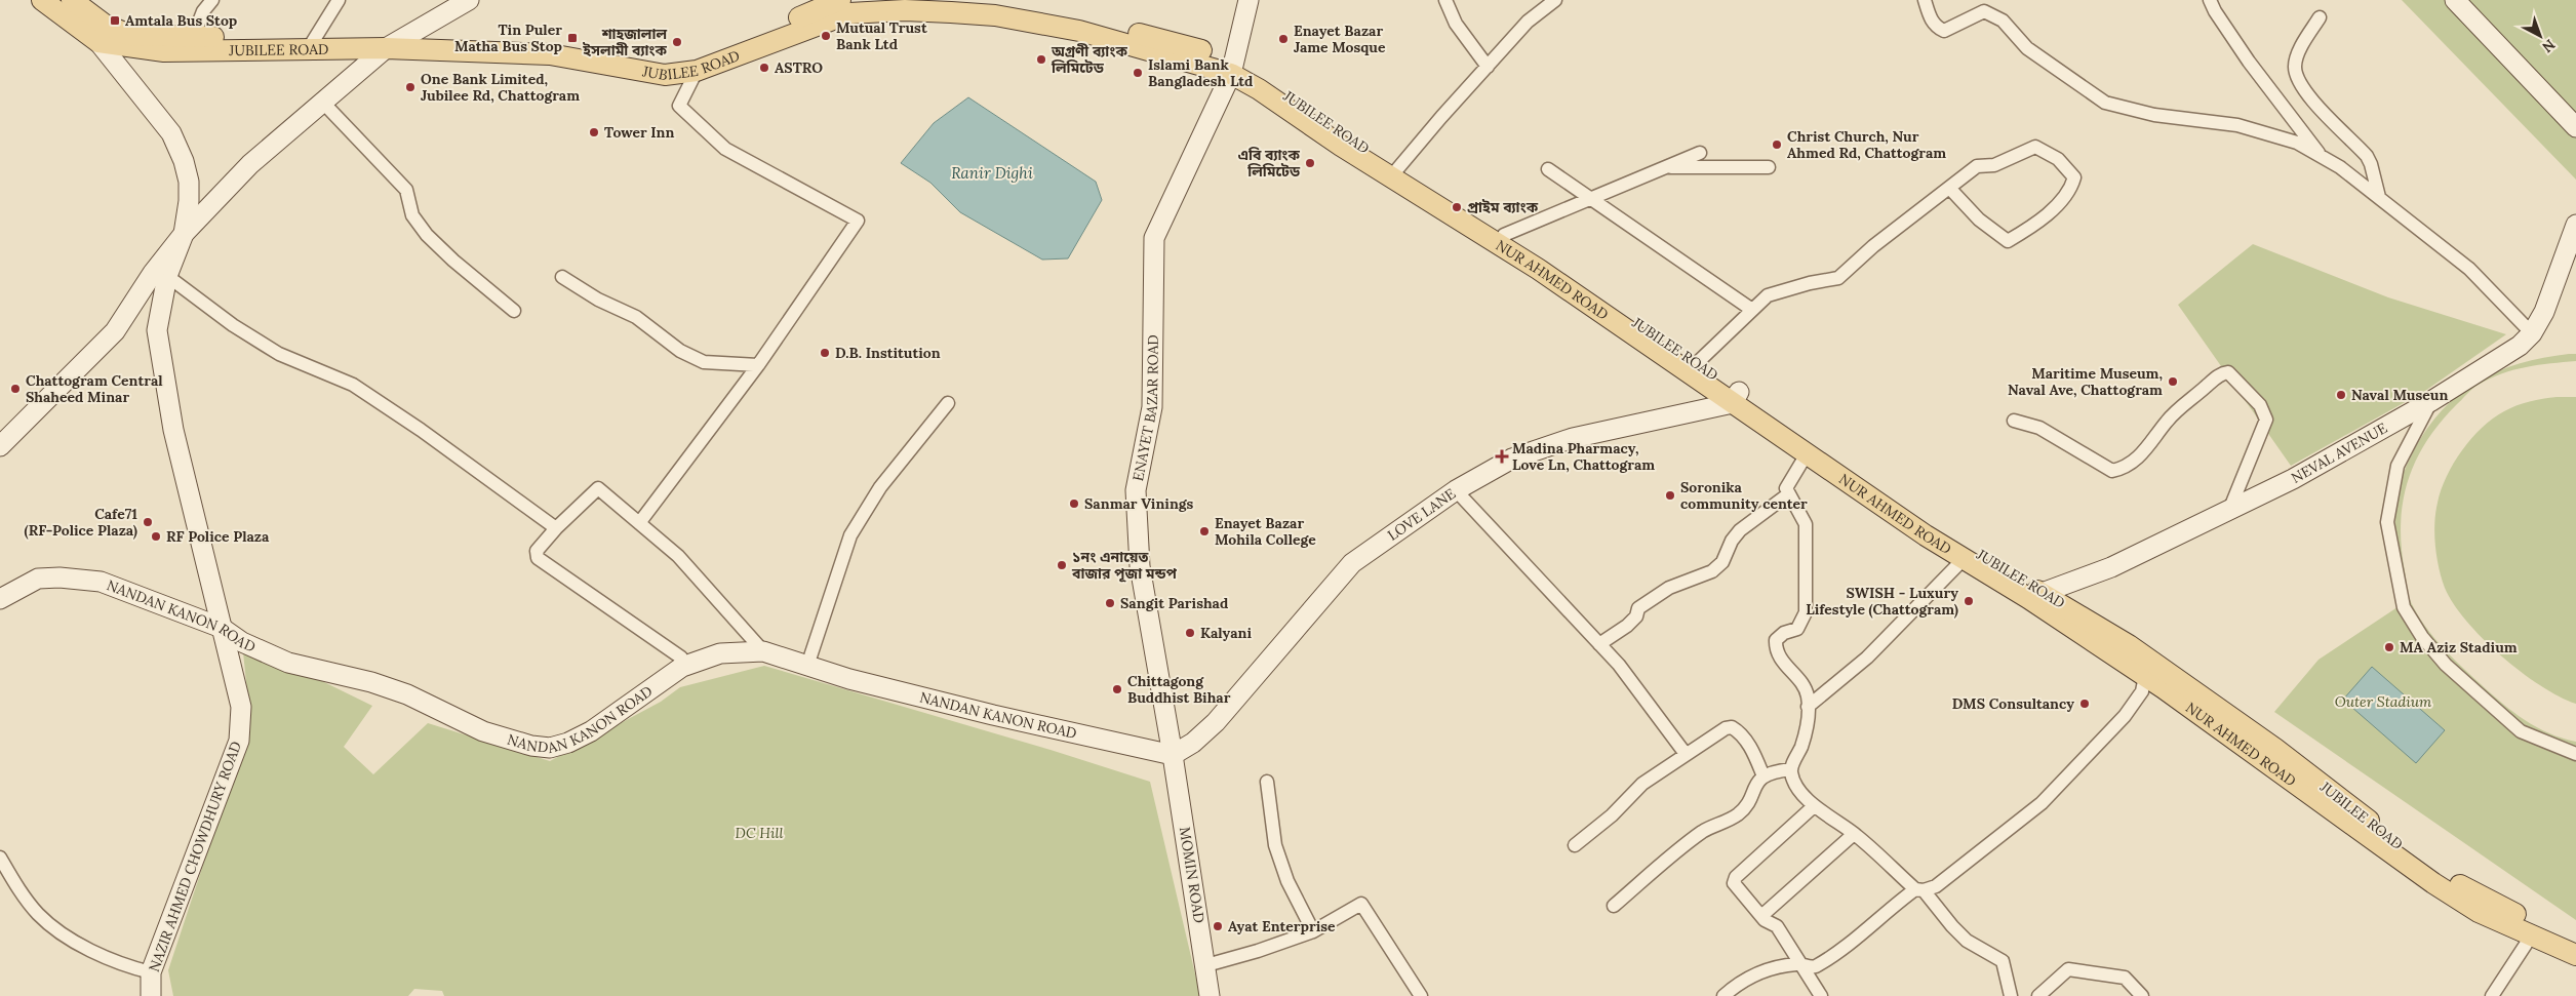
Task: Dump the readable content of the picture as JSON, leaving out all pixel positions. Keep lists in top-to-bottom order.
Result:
{
  "streets": {
    "main road": [
      "JUBILEE ROAD",
      "NUR AHMED ROAD",
      "ENAYET BAZAR ROAD",
      "NEVAL AVENUE",
      "LOVE LANE",
      "NANDAN KANON ROAD",
      "NAZIR AHMED CHOWDHURY ROAD",
      "MOMIN ROAD"
    ]
  },
  "crossings": [
    ["JUBILEE ROAD", "NUR AHMED ROAD"],
    ["JUBILEE ROAD", "ENAYET BAZAR ROAD"],
    ["JUBILEE ROAD", "NEVAL AVENUE"],
    ["JUBILEE ROAD", "LOVE LANE"],
    ["NUR AHMED ROAD", "ENAYET BAZAR ROAD"],
    ["NUR AHMED ROAD", "NEVAL AVENUE"],
    ["NUR AHMED ROAD", "LOVE LANE"],
    ["ENAYET BAZAR ROAD", "LOVE LANE"],
    ["ENAYET BAZAR ROAD", "NANDAN KANON ROAD"],
    ["ENAYET BAZAR ROAD", "MOMIN ROAD"],
    ["LOVE LANE", "NANDAN KANON ROAD"],
    ["LOVE LANE", "MOMIN ROAD"],
    ["NANDAN KANON ROAD", "NAZIR AHMED CHOWDHURY ROAD"],
    ["NANDAN KANON ROAD", "MOMIN ROAD"]
  ],
  "water": ["Ranir Dighi"],
  "parks": ["Outer Stadium", "DC Hill"],
  "places": {
    "transit": ["Amtala Bus Stop", "Tin Puler Matha Bus Stop"],
    "other": [
      "Mutual Trust Bank Ltd",
      "Enayet Bazar Jame Mosque",
      "শাহজালাল ইসলামী ব্যাংক",
      "অগ্রণী ব্যাংক লিমিটেড",
      "ASTRO",
      "Islami Bank Bangladesh Ltd",
      "One Bank Limited, Jubilee Rd, Chattogram",
      "Tower Inn",
      "Christ Church, Nur Ahmed Rd, Chattogram",
      "এবি ব্যাংক লিমিটেড",
      "প্রাইম ব্যাংক",
      "D.B. Institution",
      "Maritime Museum, Naval Ave, Chattogram",
      "Chattogram Central Shaheed Minar",
      "Naval Museun",
      "Soronika community center",
      "Sanmar Vinings",
      "Cafe71 (RF-Police Plaza)",
      "Enayet Bazar Mohila College",
      "RF Police Plaza",
      "১নং এনায়েত বাজার পূজা মন্ডপ",
      "SWISH - Luxury Lifestyle (Chattogram)",
      "Sangit Parishad",
      "Kalyani",
      "MA Aziz Stadium",
      "Chittagong Buddhist Bihar",
      "DMS Consultancy",
      "Ayat Enterprise"
    ],
    "health": ["Madina Pharmacy, Love Ln, Chattogram"]
  },
  "north": "bottom right"
}
